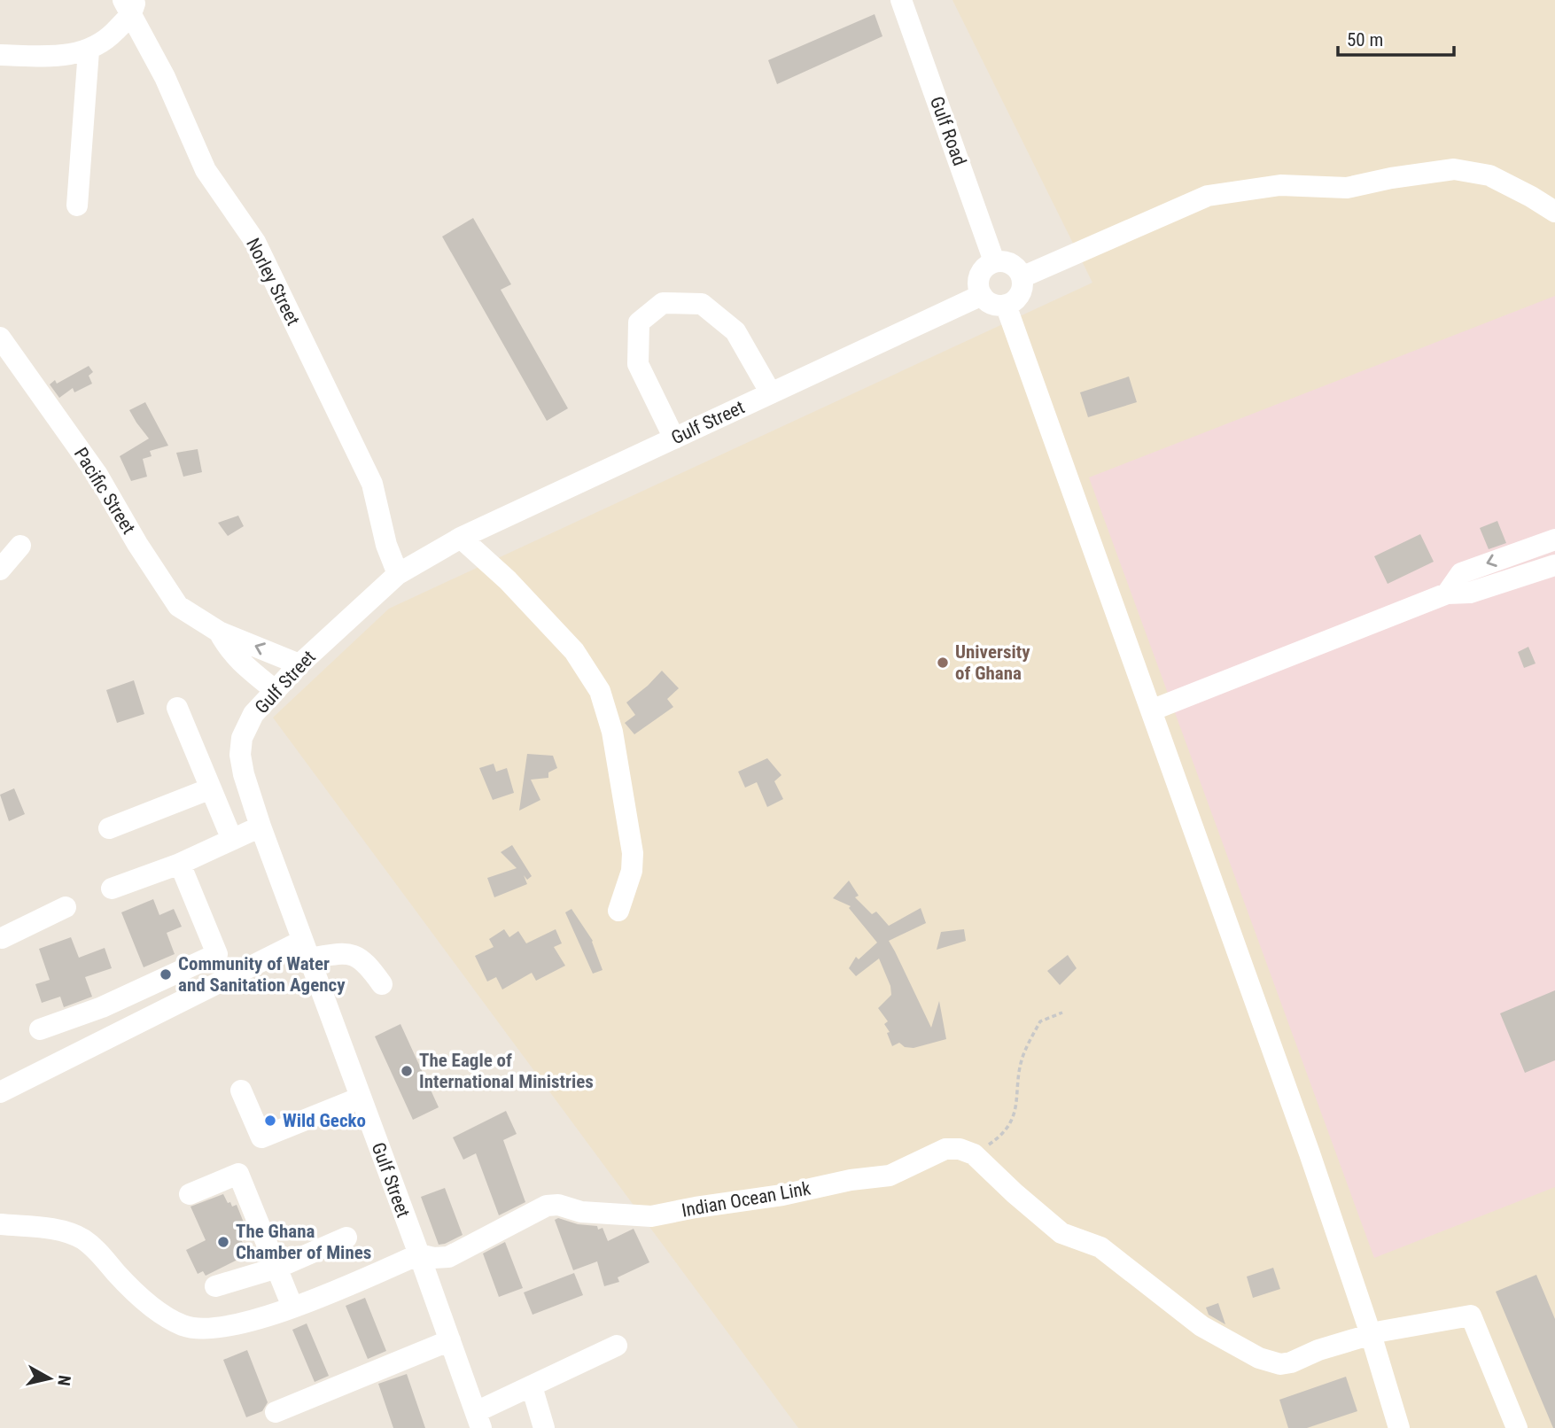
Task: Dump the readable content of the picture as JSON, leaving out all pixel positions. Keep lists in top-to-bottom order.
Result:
{
  "streets": {
    "street": [
      "Gulf Road",
      "Norley Street",
      "Gulf Street",
      "Pacific Street",
      "Indian Ocean Link"
    ]
  },
  "crossings": [
    ["Gulf Road", "Gulf Street"],
    ["Norley Street", "Gulf Street"],
    ["Gulf Street", "Pacific Street"],
    ["Gulf Street", "Indian Ocean Link"]
  ],
  "places": [
    "University of Ghana",
    "Community of Water and Sanitation Agency",
    "The Eagle of International Ministries",
    "Wild Gecko",
    "The Ghana Chamber of Mines"
  ],
  "scale_bar": "50 m",
  "north": "right"
}
